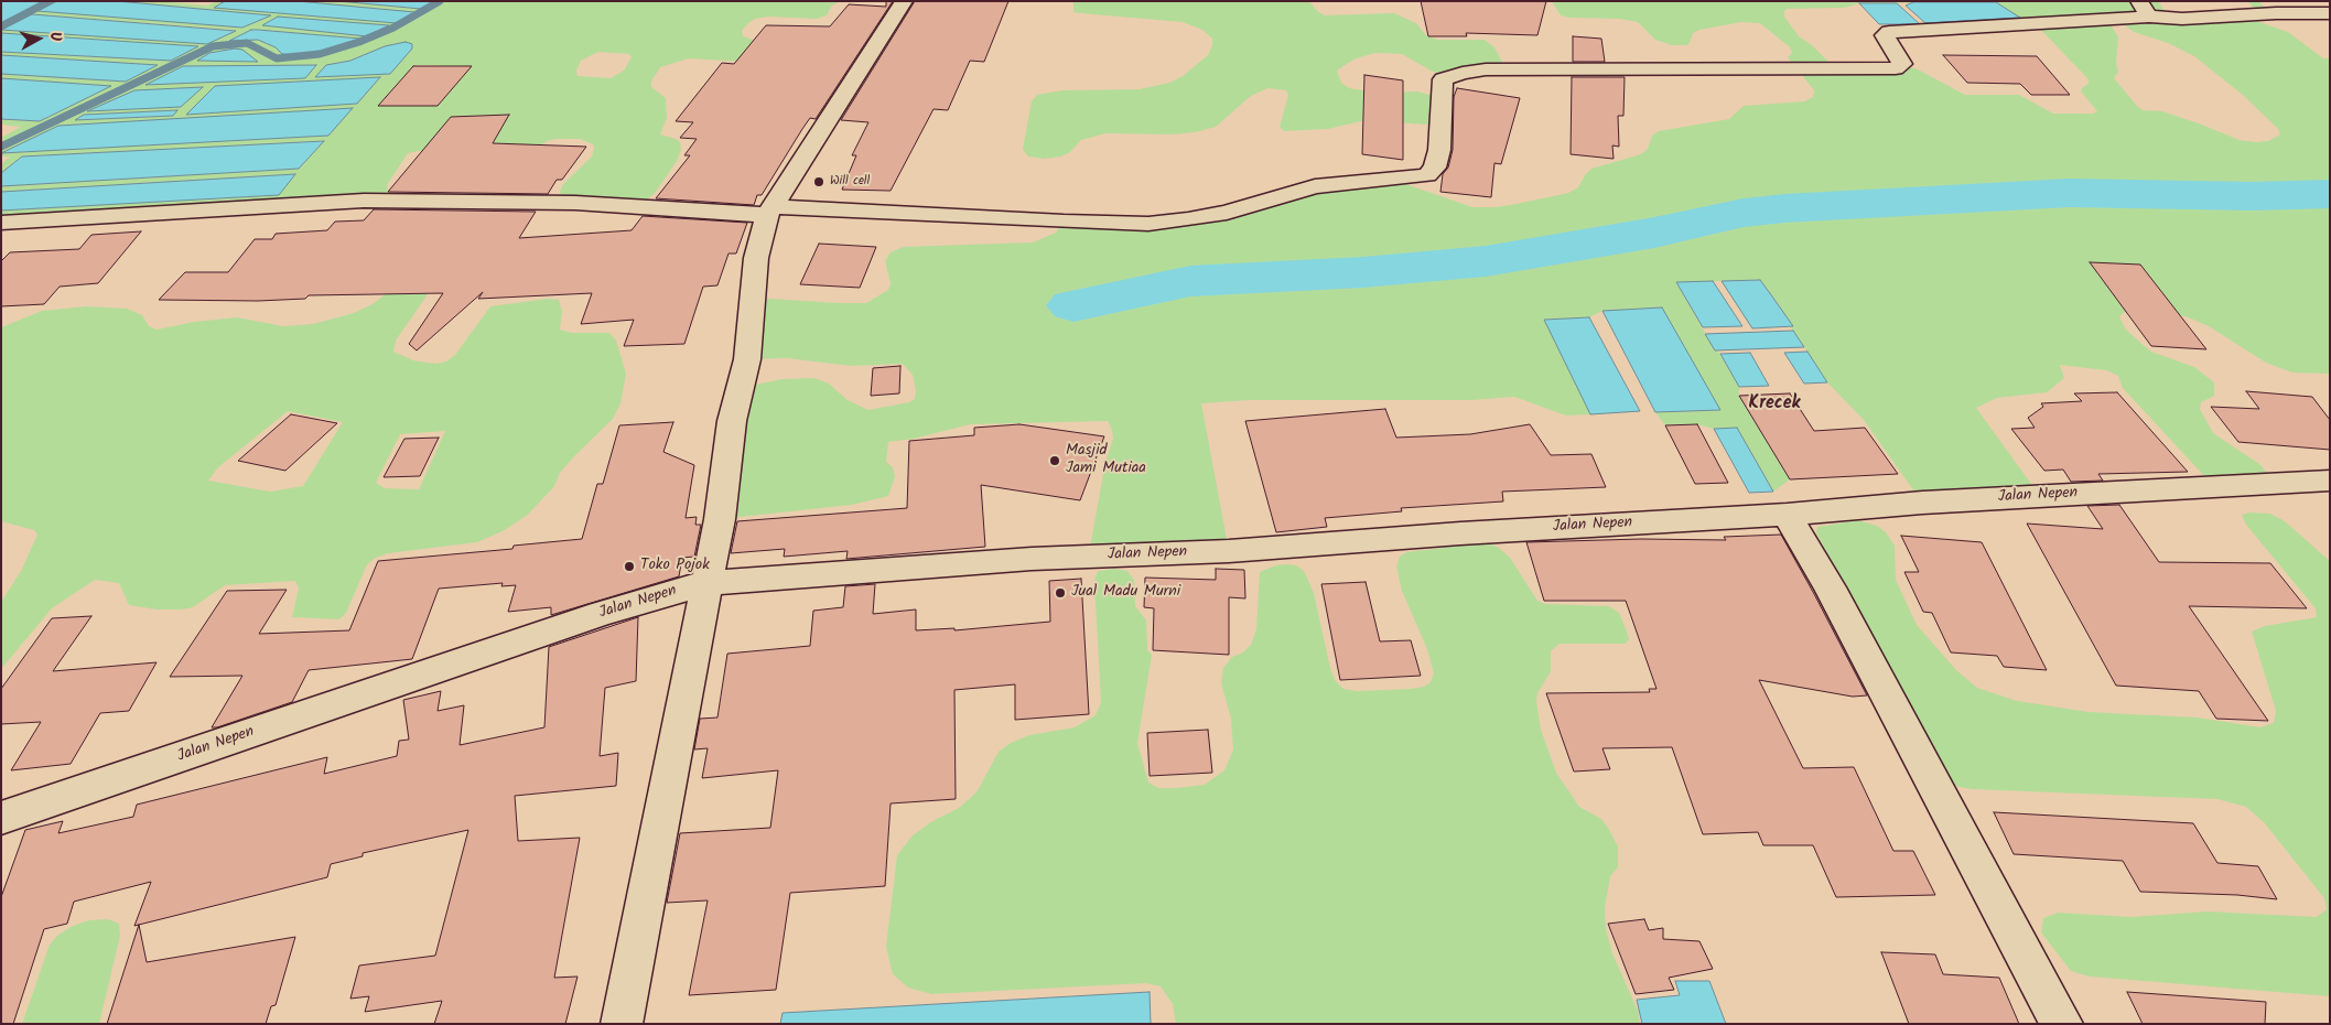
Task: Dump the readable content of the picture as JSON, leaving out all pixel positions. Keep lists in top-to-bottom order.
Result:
{
  "streets": {
    "street": ["Jalan Nepen"]
  },
  "districts": ["Krecek"],
  "places": [
    "Will cell",
    "Masjid Jami Mutiaa",
    "Toko Pojok",
    "Jual Madu Murni"
  ],
  "north": "right"
}
